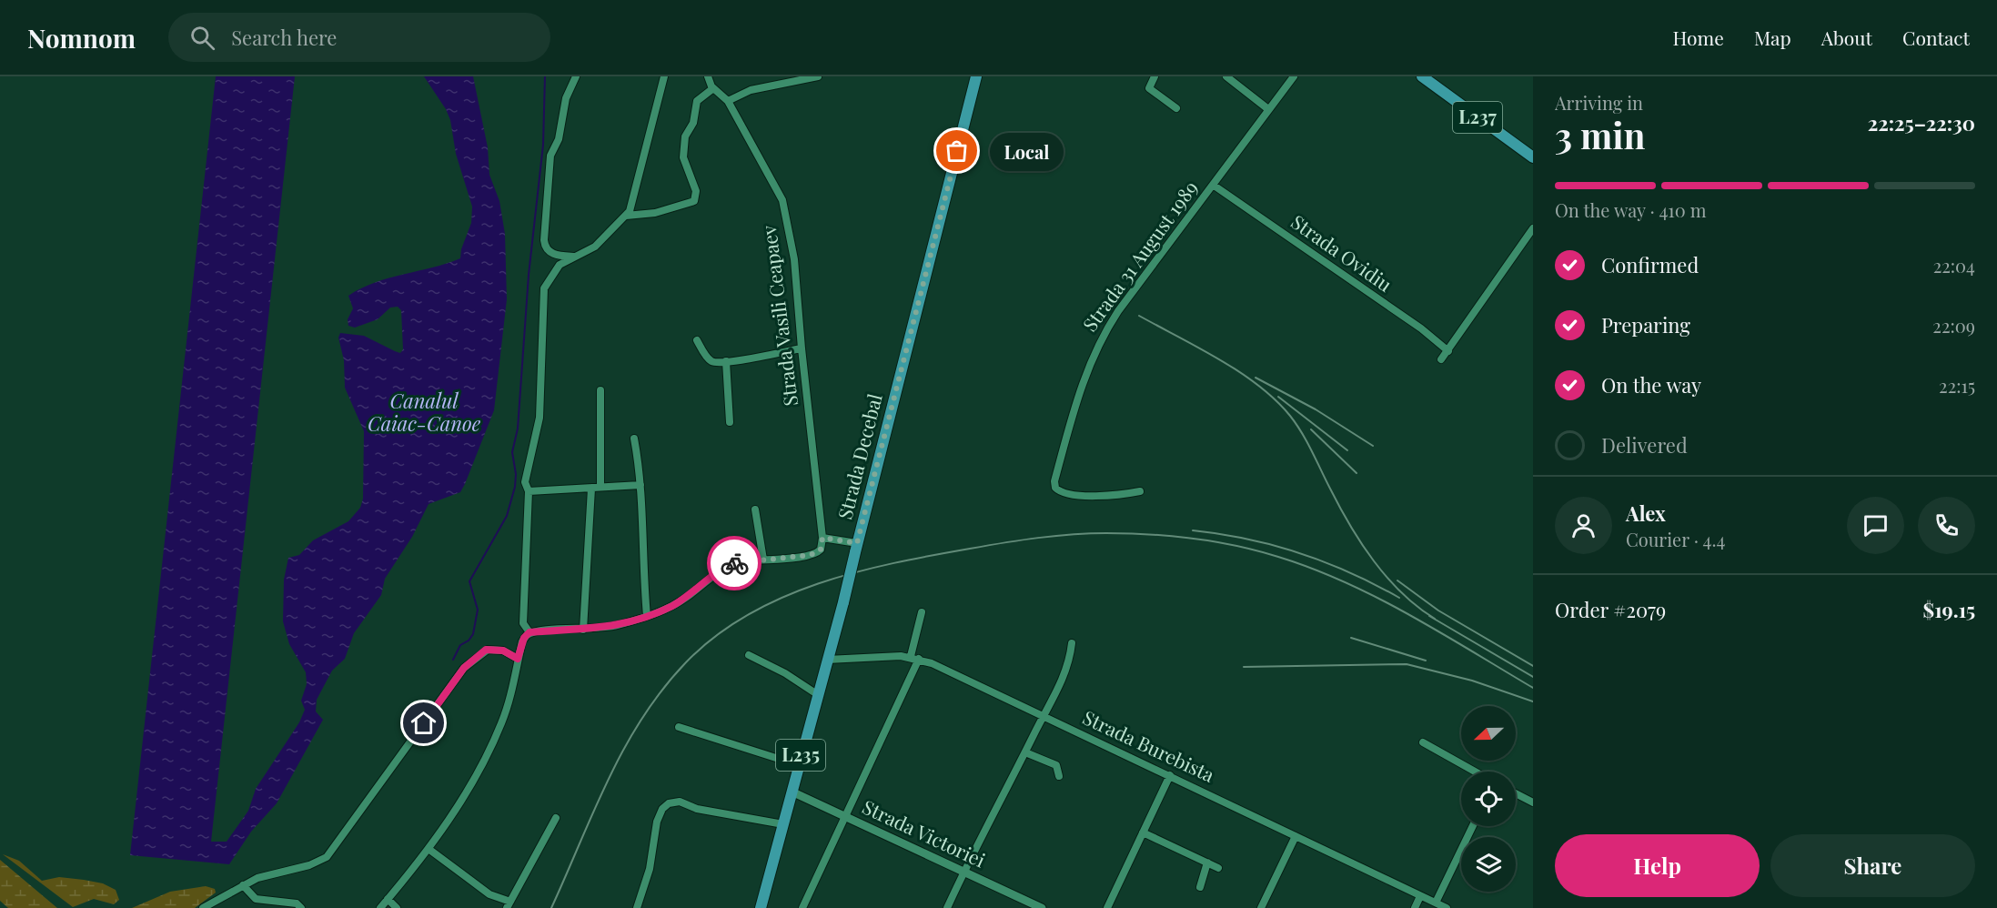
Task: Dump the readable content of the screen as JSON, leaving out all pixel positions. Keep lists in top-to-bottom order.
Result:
{
  "streets": {
    "main road": ["L237", "Strada Decebal", "L235"],
    "street": [
      "Strada Ovidiu",
      "Strada 31 August 1989",
      "Strada Vasili Ceapaev",
      "Strada Burebista",
      "Strada Victoriei"
    ]
  },
  "crossings": [
    ["Strada Ovidiu", "Strada 31 August 1989"],
    ["Strada Decebal", "Strada Burebista"],
    ["Strada Decebal", "Strada Victoriei"]
  ],
  "water": ["Canalul Caiac-Canoe"],
  "places": ["Local"],
  "north": "left",
  "page": {
    "header": "Nomnom",
    "search": "Search here",
    "nav": [
      "Home",
      "Map",
      "About",
      "Contact"
    ],
    "heading": ["3 min", "Arriving in", "22:25–22:30"],
    "panel": [
      "Alex",
      "Courier · 4.4",
      "Order #2079",
      "$19.15"
    ],
    "bubble": "Local",
    "bar": "On the way · 410 m",
    "list": [
      ["Confirmed", "22:04"],
      ["Preparing", "22:09"],
      ["On the way", "22:15"],
      "Delivered"
    ],
    "buttons": ["Help", "Share"]
  }
}
